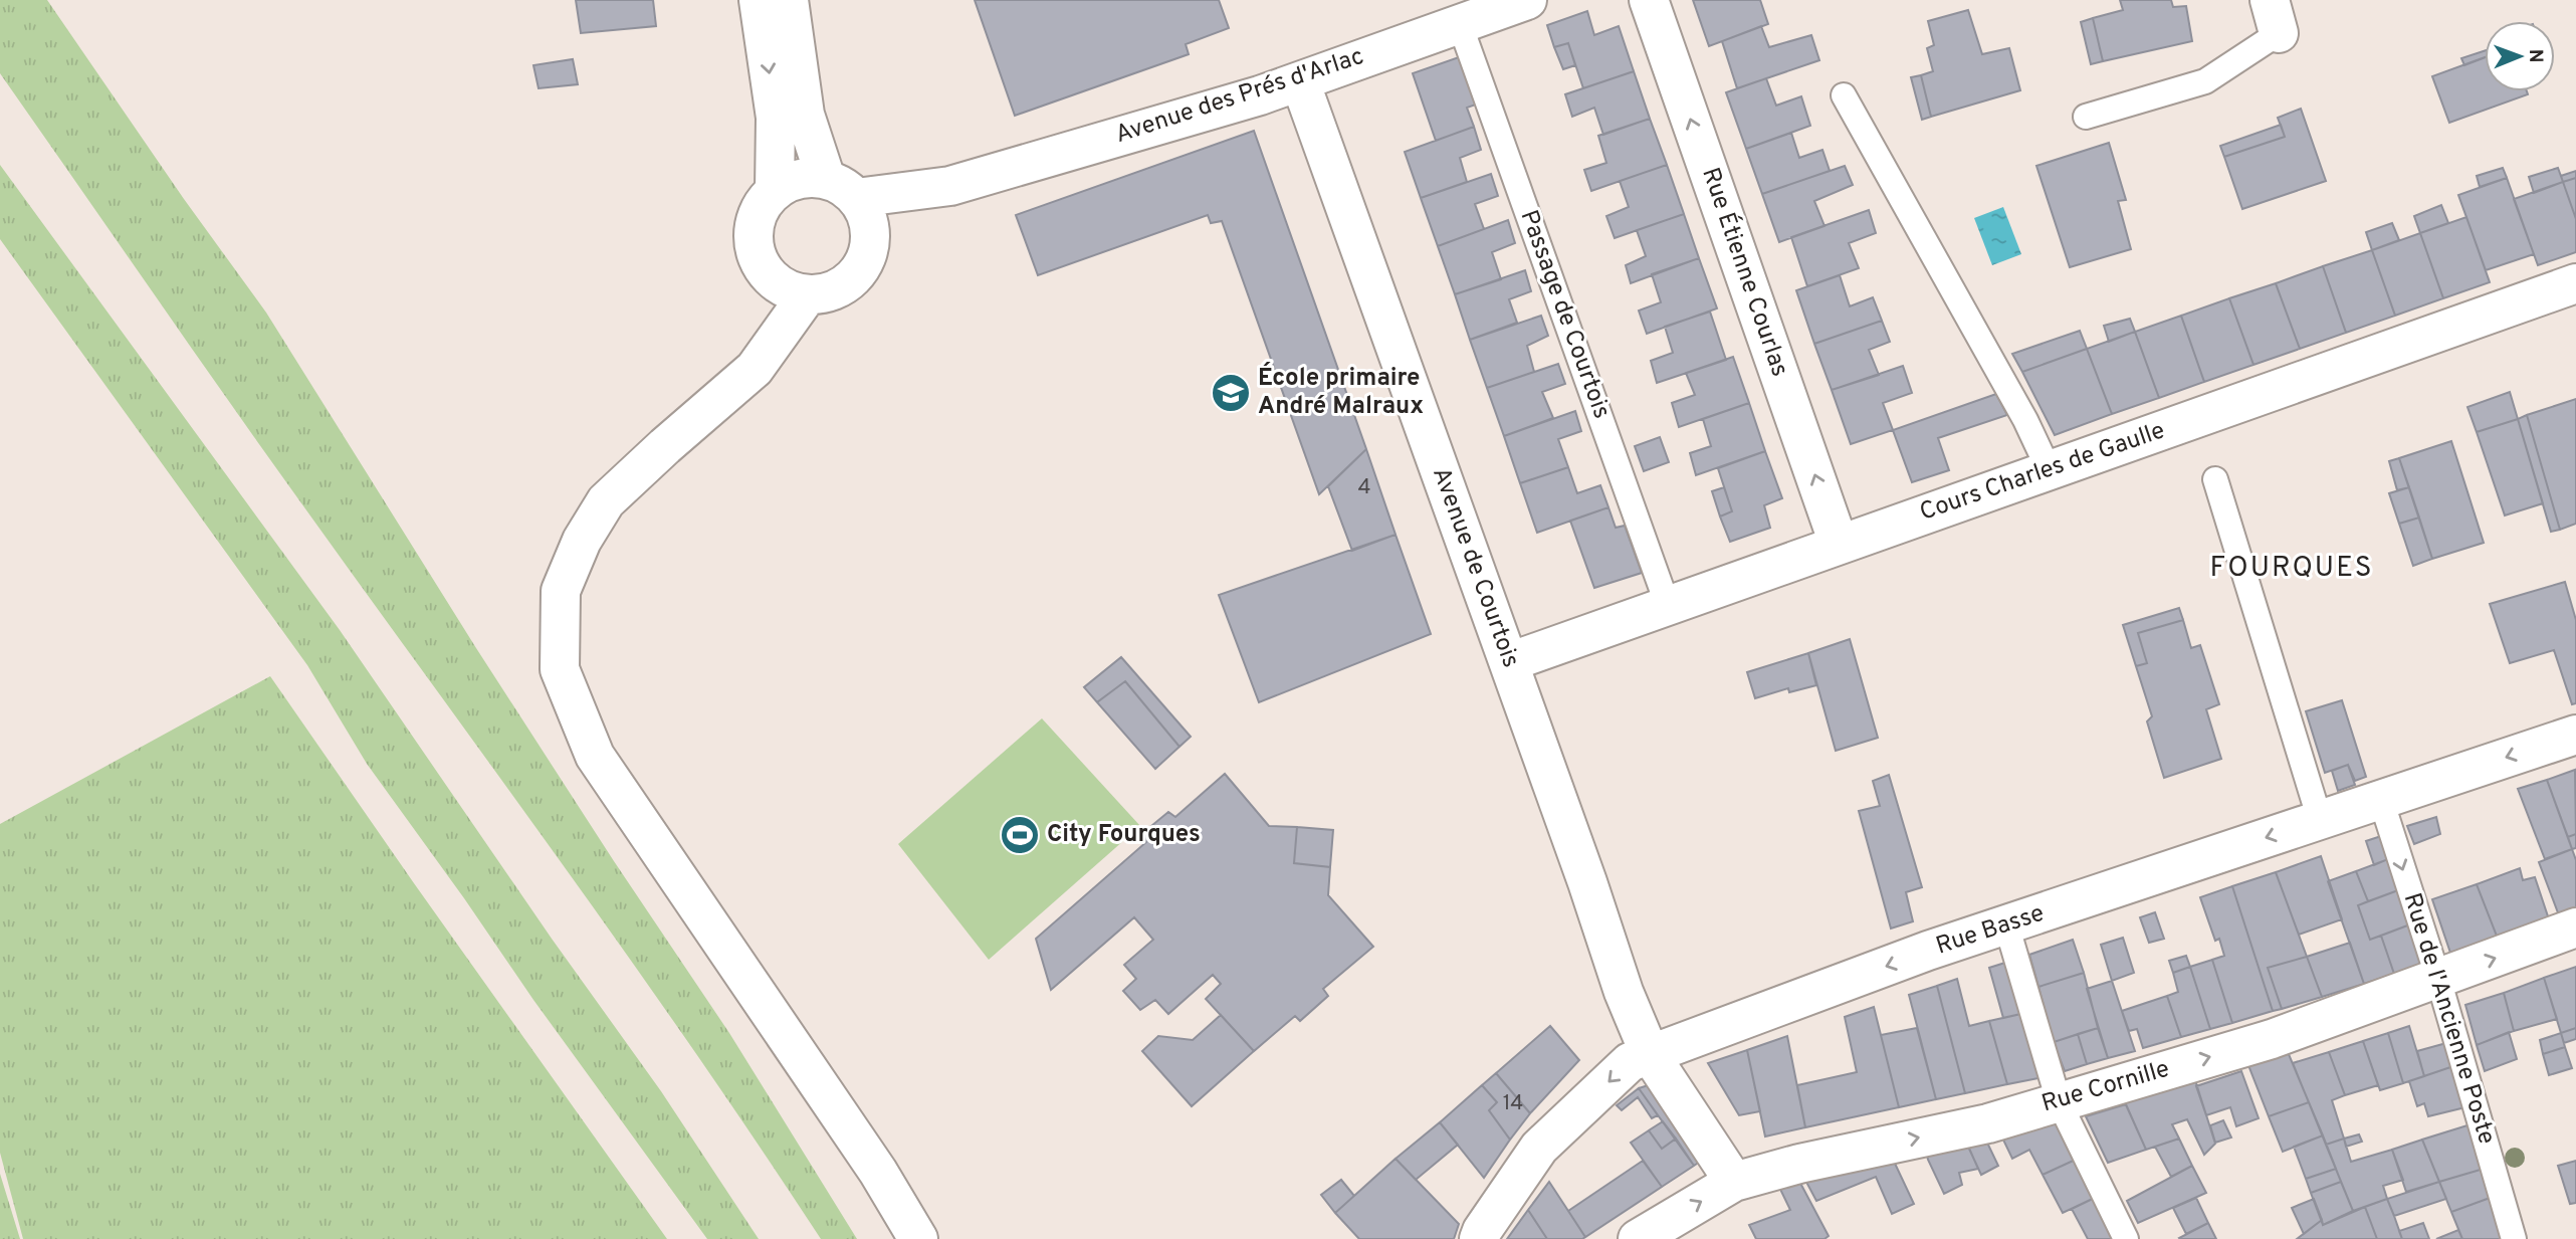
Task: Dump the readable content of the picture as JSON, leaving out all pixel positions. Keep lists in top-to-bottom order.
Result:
{
  "streets": {
    "street": [
      "Avenue des Prés d'Arlac",
      "Rue Étienne Courlas",
      "Cours Charles de Gaulle",
      "Avenue de Courtois",
      "Rue Basse",
      "Rue Cornille"
    ],
    "lane": ["Passage de Courtois", "Rue de l'Ancienne Poste"]
  },
  "crossings": [
    ["Avenue des Prés d'Arlac", "Passage de Courtois"],
    ["Avenue des Prés d'Arlac", "Avenue de Courtois"],
    ["Rue Étienne Courlas", "Cours Charles de Gaulle"],
    ["Passage de Courtois", "Cours Charles de Gaulle"],
    ["Cours Charles de Gaulle", "Avenue de Courtois"],
    ["Avenue de Courtois", "Rue Basse"],
    ["Avenue de Courtois", "Rue Cornille"],
    ["Rue Basse", "Rue de l'Ancienne Poste"],
    ["Rue de l'Ancienne Poste", "Rue Cornille"]
  ],
  "one_way": [
    "Rue Étienne Courlas",
    "Rue Basse",
    "Rue de l'Ancienne Poste",
    "Rue Cornille"
  ],
  "districts": ["FOURQUES"],
  "places": {
    "school or university": ["École primaire André Malraux"],
    "sports": ["City Fourques"]
  },
  "house_numbers": ["4", "14"],
  "north": "right"
}
